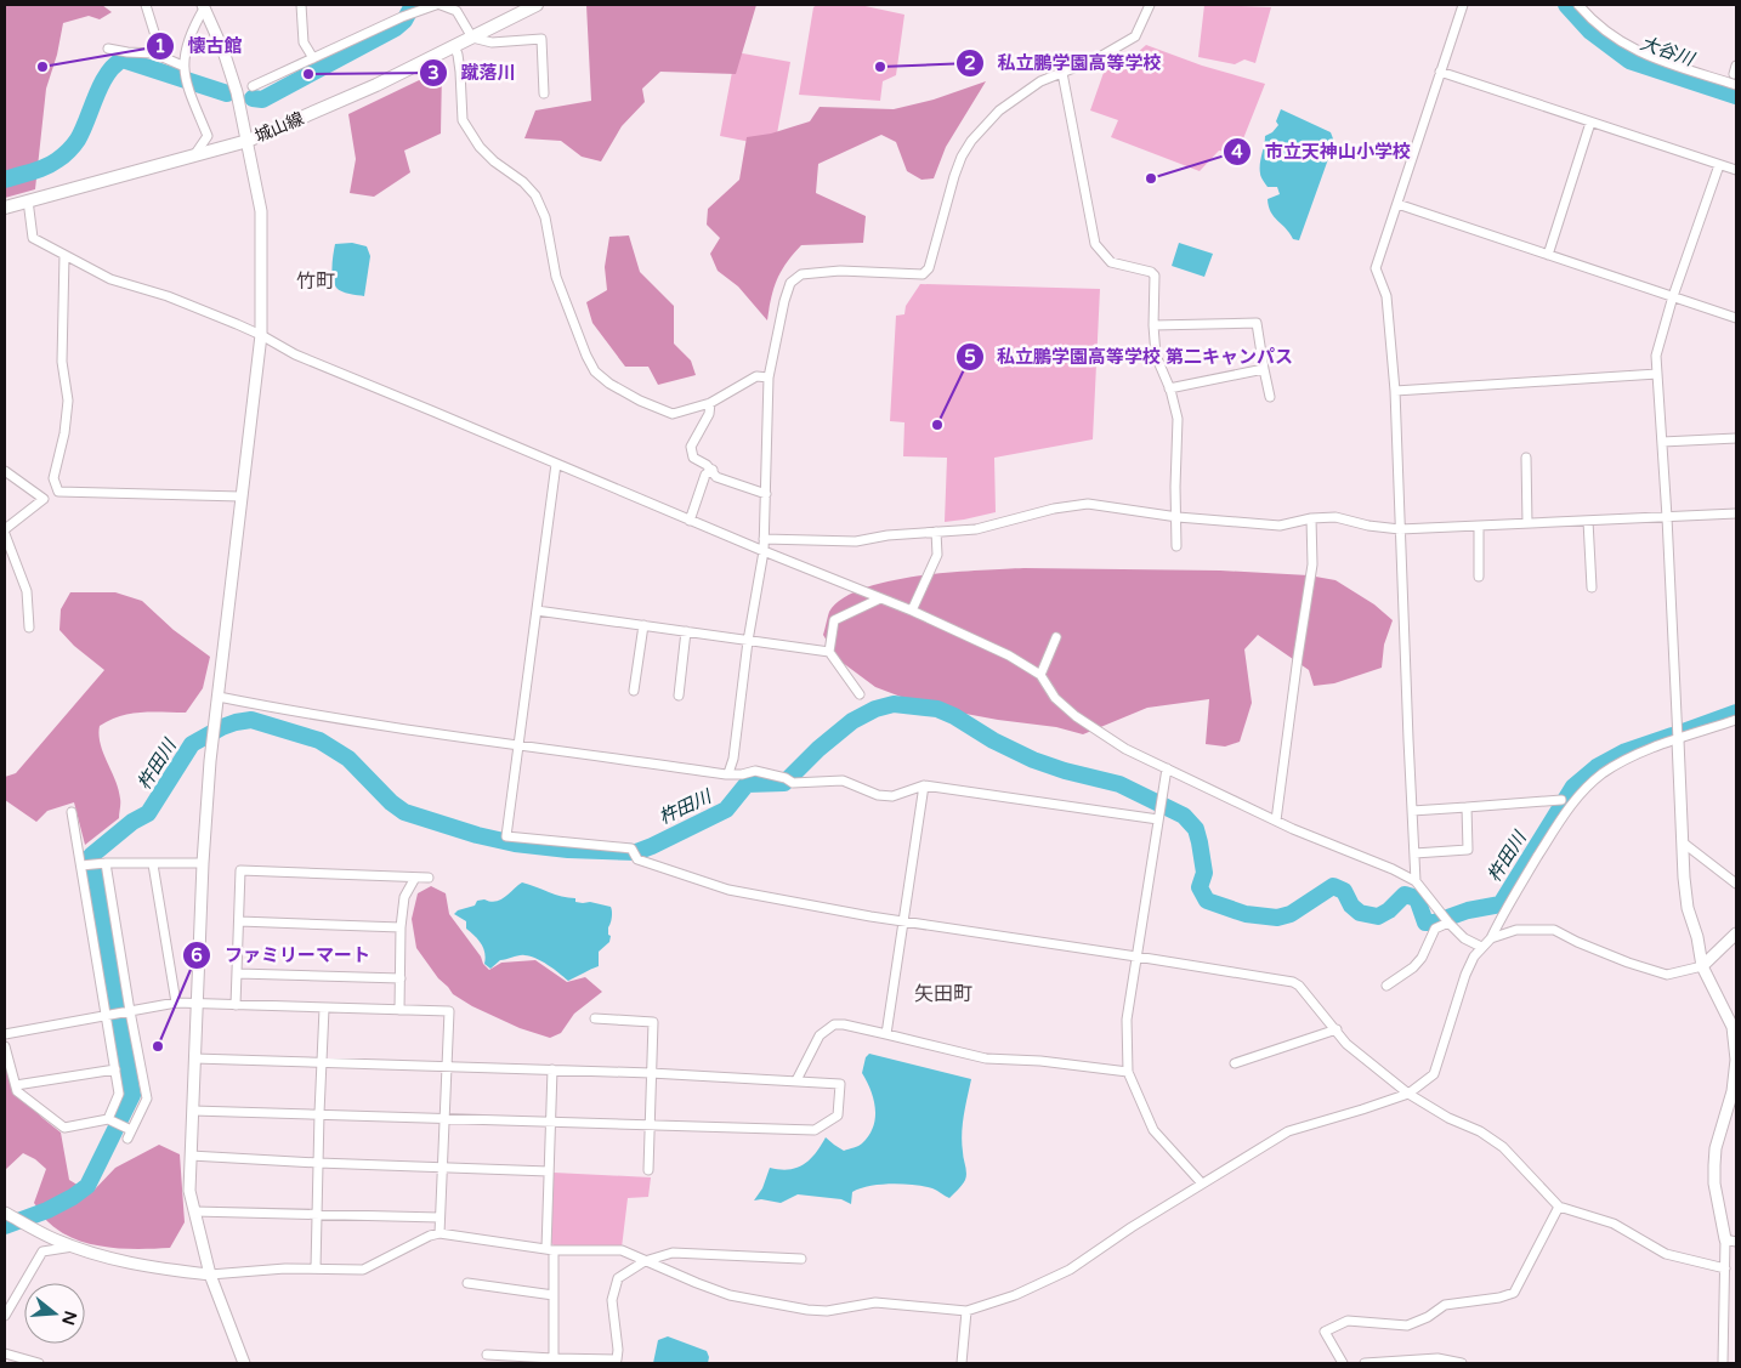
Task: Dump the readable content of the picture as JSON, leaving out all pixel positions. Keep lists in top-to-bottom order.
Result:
{
  "streets": {
    "main road": ["城山線"]
  },
  "districts": ["竹町", "矢田町"],
  "water": ["大谷川", "杵田川"],
  "places": [
    "懐古館",
    "私立鵬学園高等学校",
    "蹴落川",
    "市立天神山小学校",
    "私立鵬学園高等学校 第二キャンパス",
    "ファミリーマート"
  ],
  "north": "right"
}
